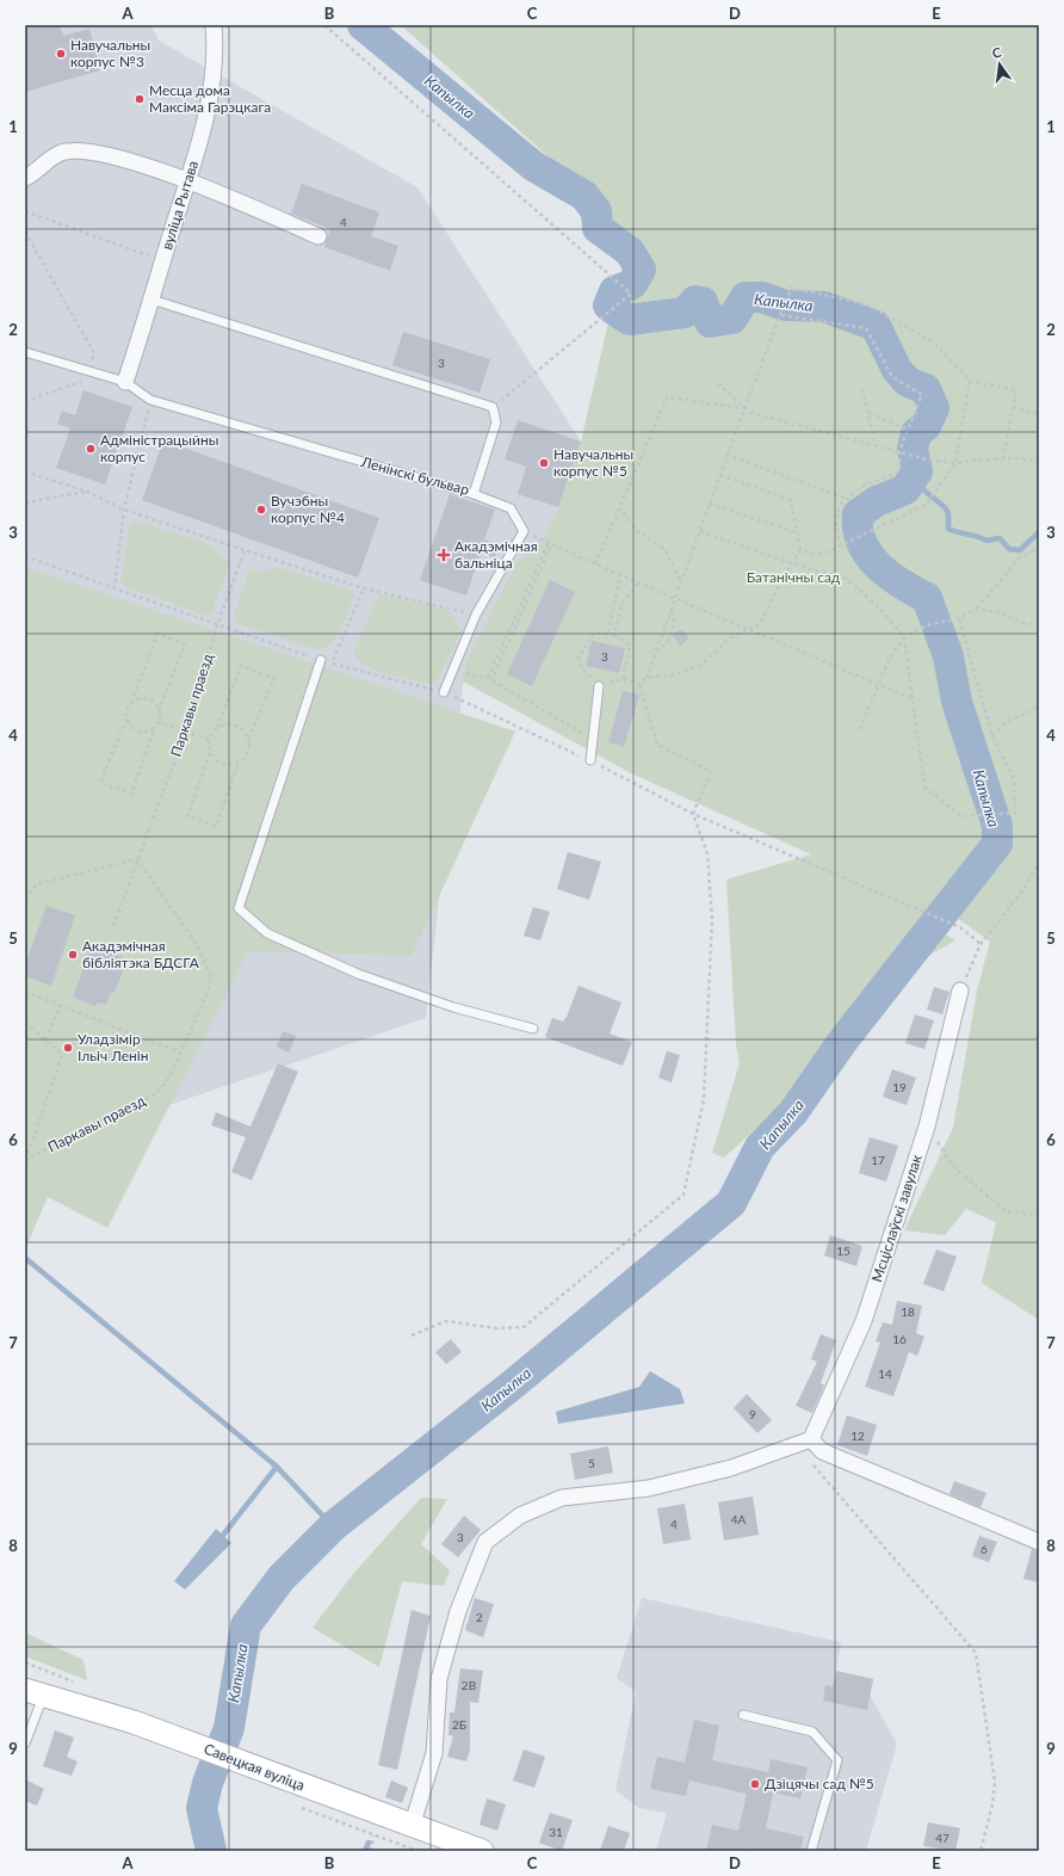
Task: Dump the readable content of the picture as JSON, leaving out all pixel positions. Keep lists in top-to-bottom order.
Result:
{
  "streets": {
    "main road": ["Савецкая вуліца"],
    "street": ["вуліца Рытава", "Мсціслаўскі завулак"],
    "lane": ["Ленінскі бульвар"],
    "path": ["Паркавы праезд"]
  },
  "crossings": [
    ["вуліца Рытава", "Ленінскі бульвар"]
  ],
  "water": ["Капылка"],
  "parks": ["Батанічны сад"],
  "places": {
    "other": [
      "Навучальны корпус №3",
      "Месца дома Максіма Гарэцкага",
      "Адміністрацыйны корпус",
      "Навучальны корпус №5",
      "Вучэбны корпус №4",
      "Акадэмічная бібліятэка БДСГА",
      "Уладзімір Ільіч Ленін",
      "Дзіцячы сад №5"
    ],
    "health": ["Акадэмічная бальніца"]
  },
  "house_numbers": [
    "4",
    "3",
    "3",
    "19",
    "17",
    "15",
    "18",
    "16",
    "14",
    "9",
    "12",
    "5",
    "4А",
    "4",
    "3",
    "6",
    "2",
    "2В",
    "2Б",
    "31",
    "47"
  ],
  "north": "top",
  "grid": {
    "columns": [
      "A",
      "B",
      "C",
      "D",
      "E"
    ],
    "rows": [
      "1",
      "2",
      "3",
      "4",
      "5",
      "6",
      "7",
      "8",
      "9"
    ]
  }
}
